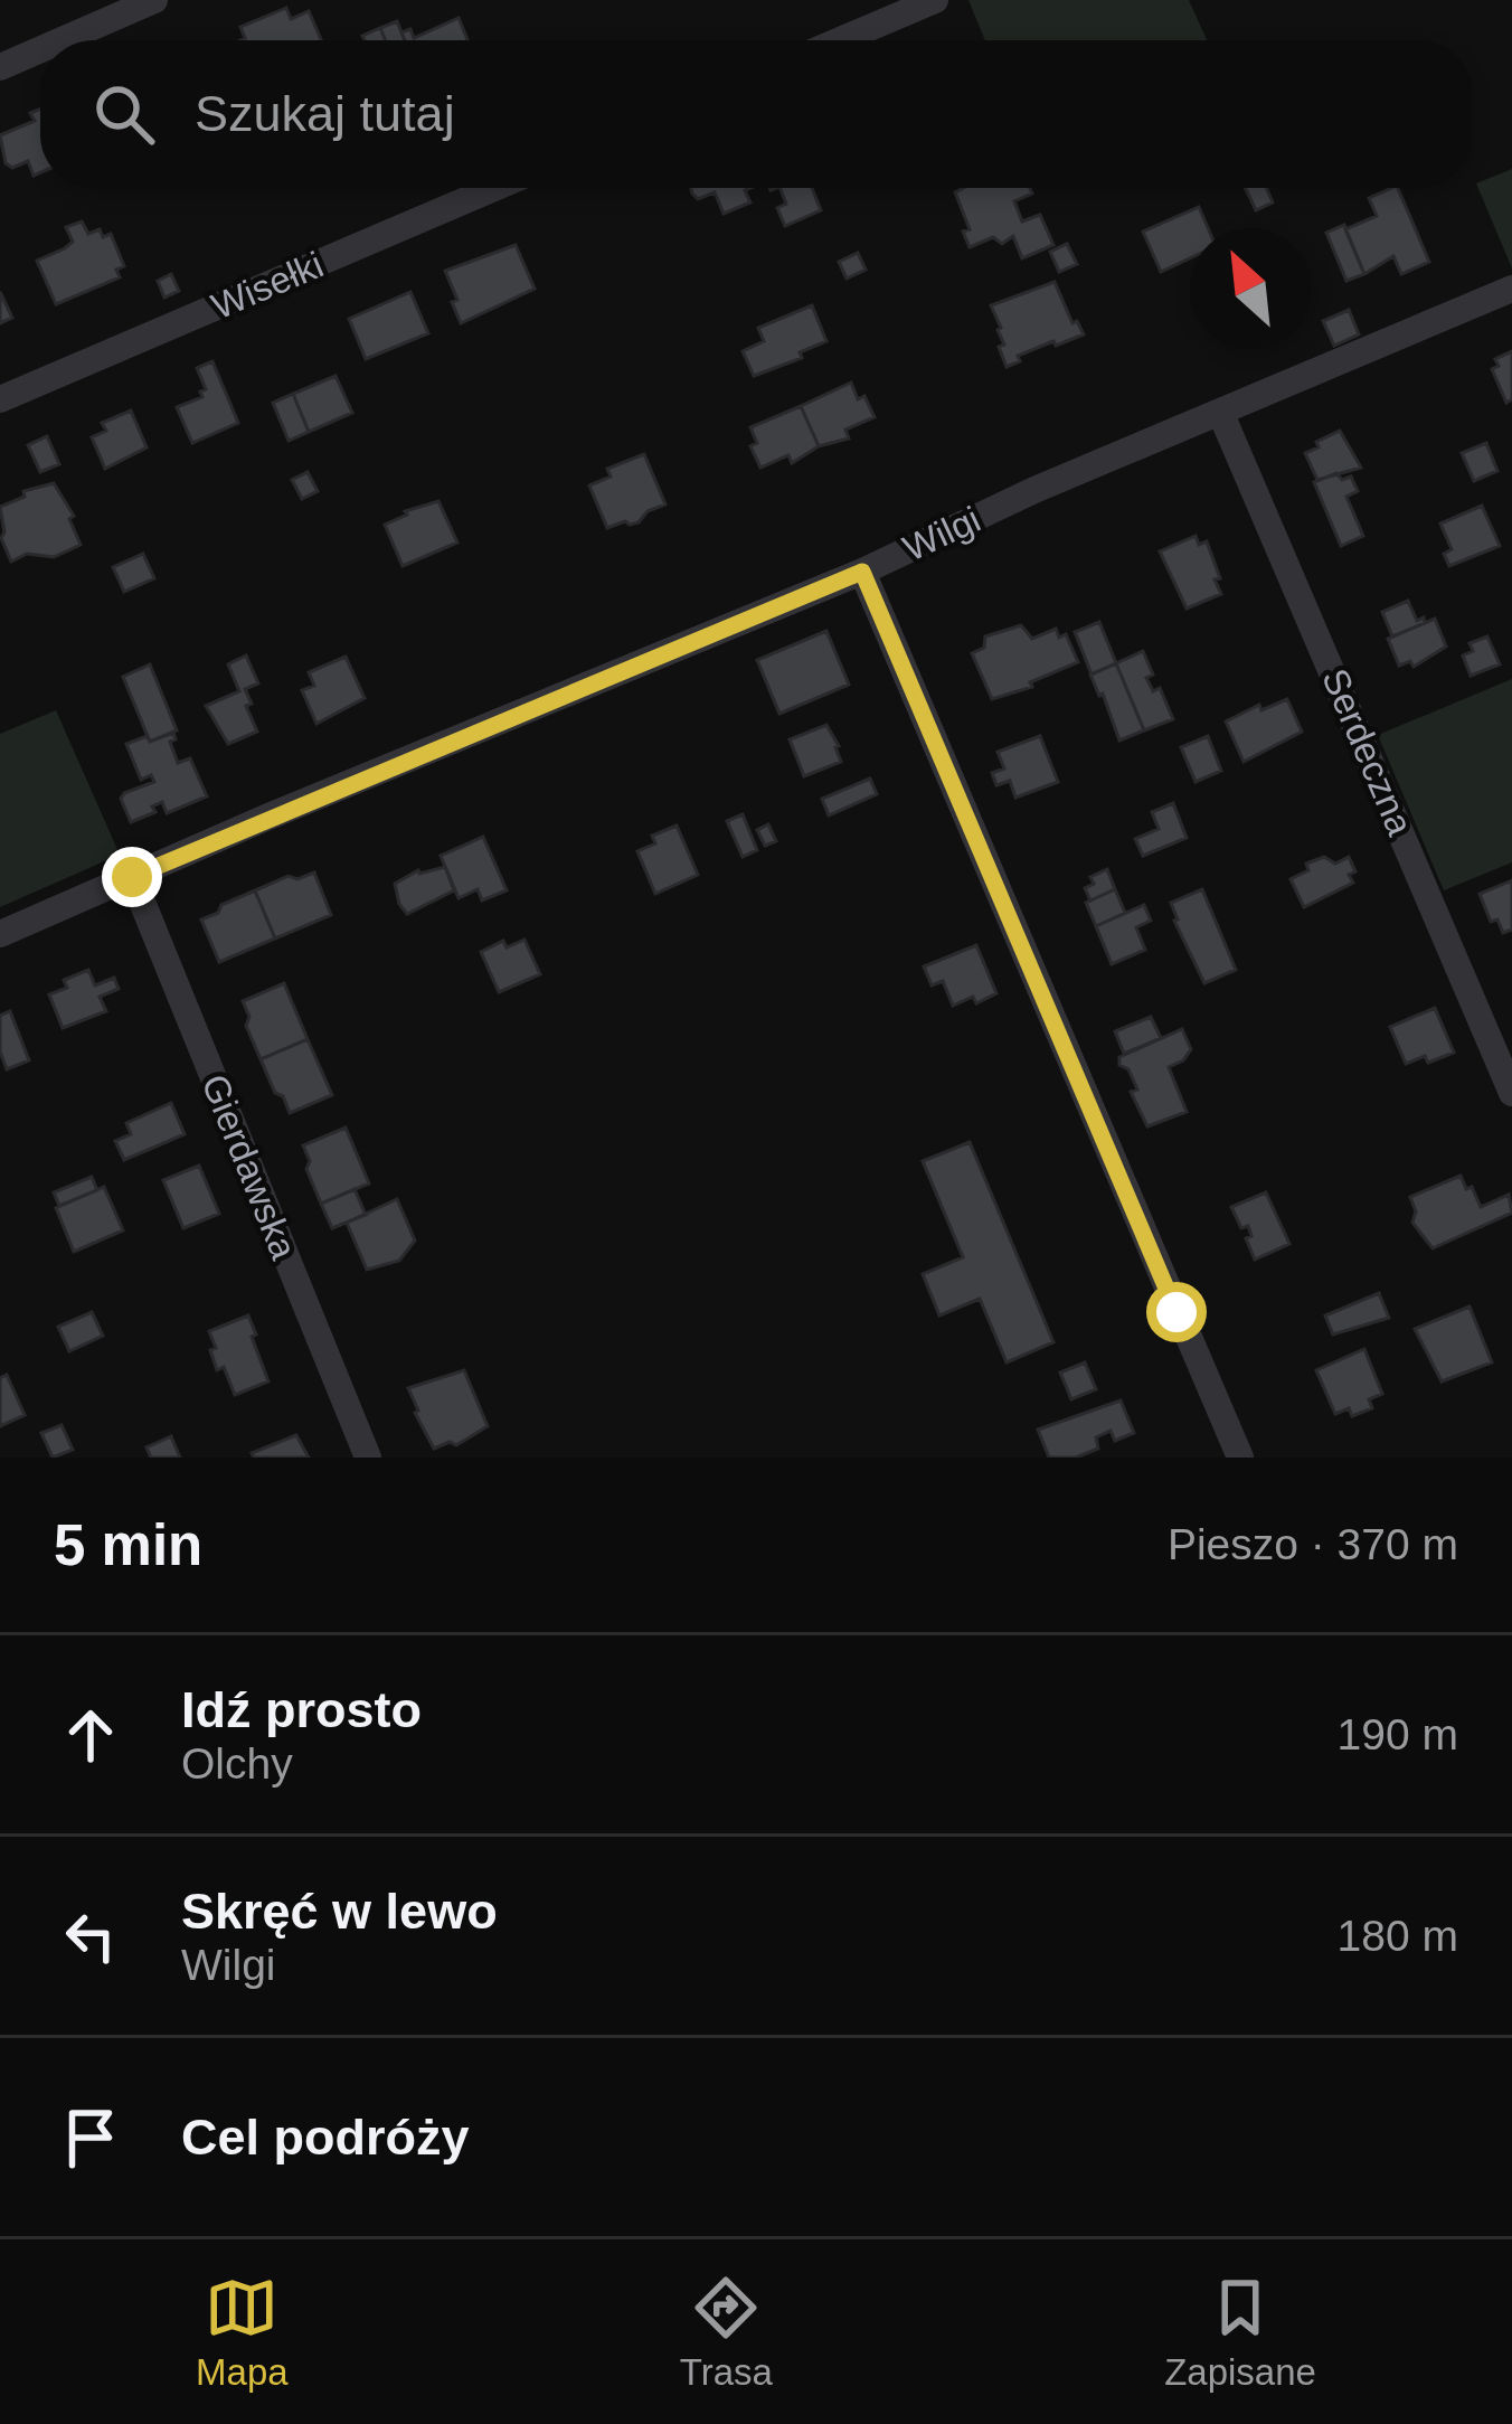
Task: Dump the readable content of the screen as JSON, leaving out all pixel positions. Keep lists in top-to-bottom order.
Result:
{
  "streets": {
    "street": [
      "Wisełki",
      "Wilgi",
      "Serdeczna",
      "Gierdawska"
    ]
  },
  "crossings": [
    ["Wilgi", "Serdeczna"],
    ["Wilgi", "Gierdawska"]
  ],
  "north": "top left",
  "page": {
    "search": "Szukaj tutaj",
    "heading": ["5 min", "Pieszo · 370 m"],
    "list": [
      ["Idź prosto", "Olchy", "190 m"],
      ["Skręć w lewo", "Wilgi", "180 m"],
      "Cel podróży"
    ],
    "nav": ["Mapa", "Trasa", "Zapisane"]
  }
}
